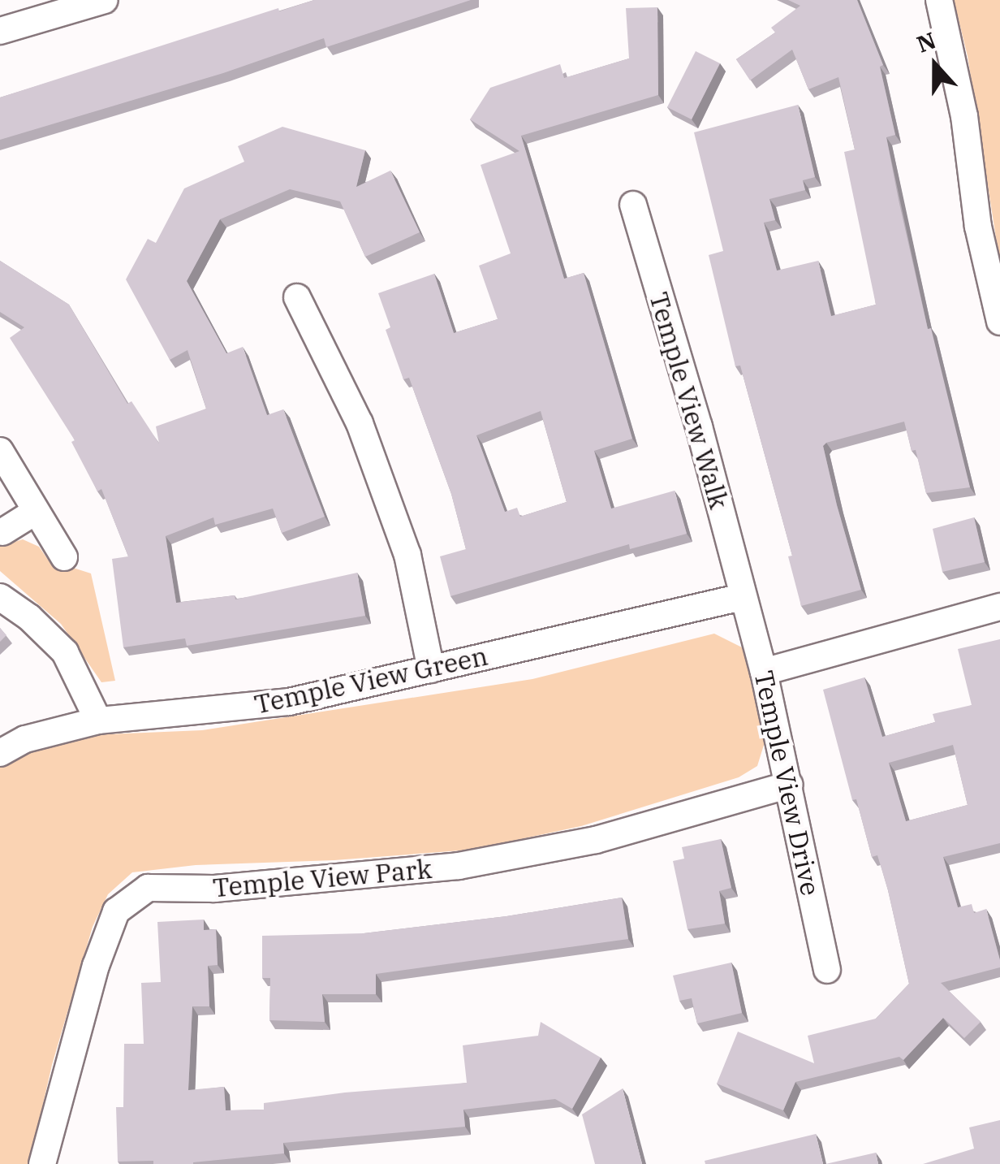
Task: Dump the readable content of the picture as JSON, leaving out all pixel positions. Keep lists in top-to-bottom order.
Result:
{
  "streets": {
    "street": [
      "Temple View Walk",
      "Temple View Green",
      "Temple View Drive",
      "Temple View Park"
    ]
  },
  "crossings": [
    ["Temple View Walk", "Temple View Green"],
    ["Temple View Walk", "Temple View Drive"],
    ["Temple View Green", "Temple View Drive"],
    ["Temple View Drive", "Temple View Park"]
  ],
  "north": "top"
}
